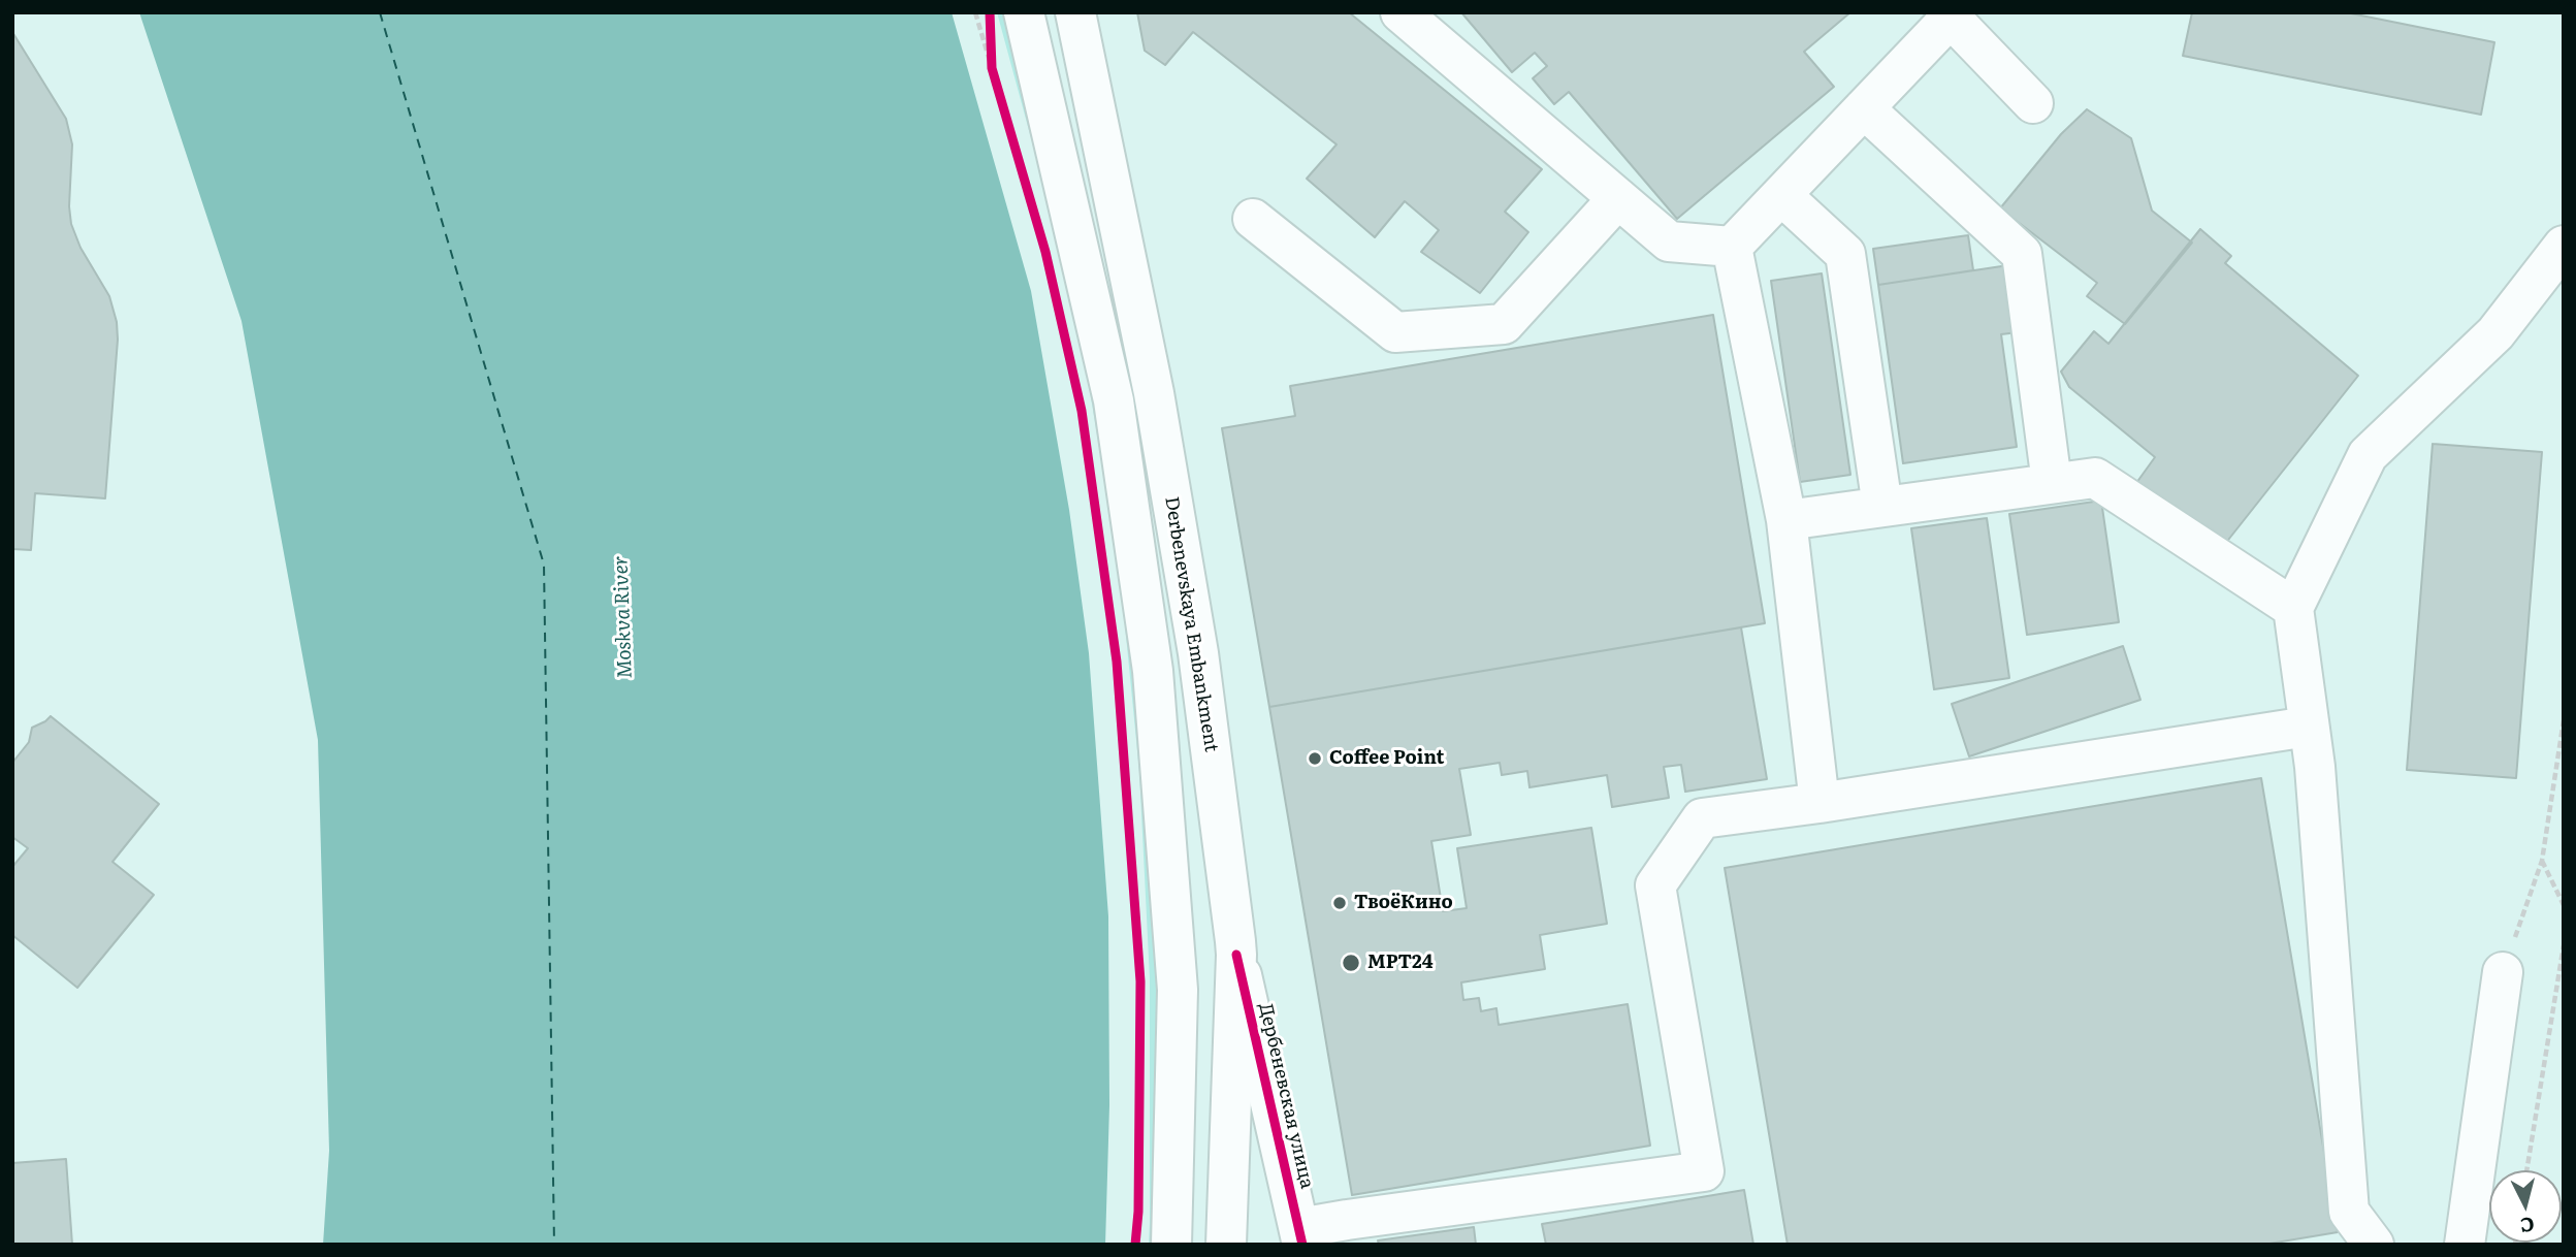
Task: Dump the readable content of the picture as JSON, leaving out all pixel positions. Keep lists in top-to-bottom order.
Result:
{
  "streets": {
    "main road": ["Derbenevskaya Embankment", "Дербеневская улица"]
  },
  "crossings": [
    ["Derbenevskaya Embankment", "Дербеневская улица"]
  ],
  "water": ["Moskva River"],
  "places": ["Coffee Point", "ТвоёКино", "МРТ24"],
  "north": "bottom"
}
